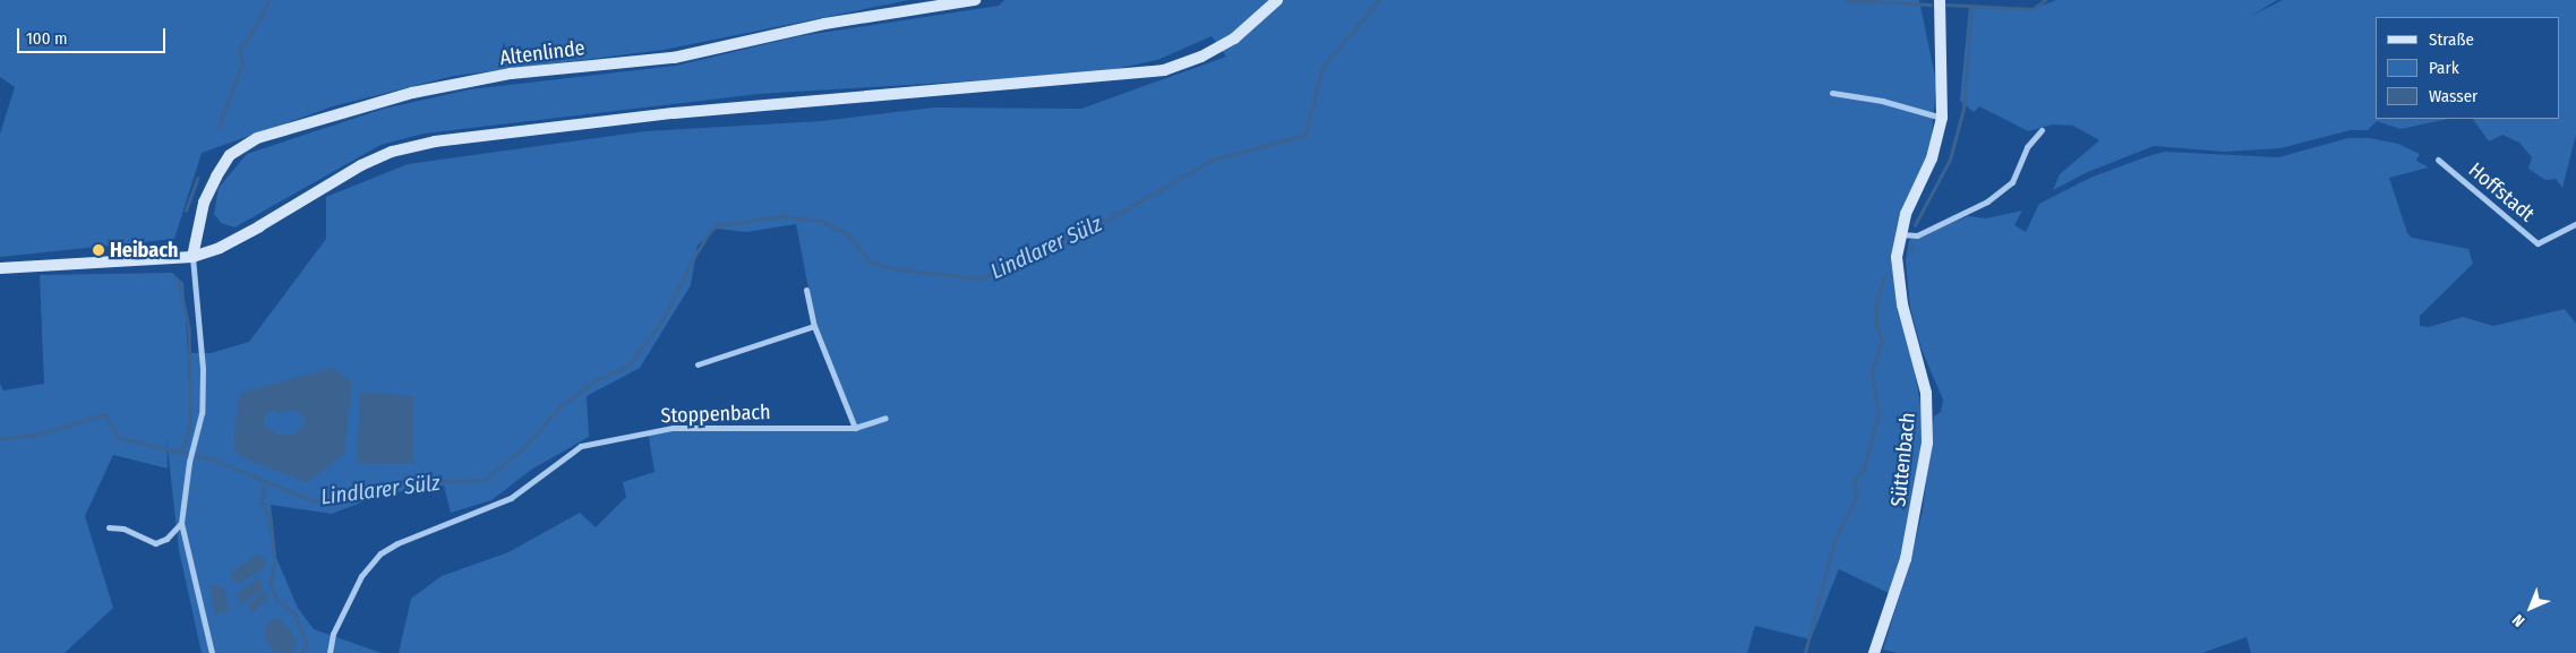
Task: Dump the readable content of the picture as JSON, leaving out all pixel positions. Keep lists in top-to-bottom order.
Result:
{
  "streets": {
    "street": [
      "Altenlinde",
      "Hoffstadt",
      "Stoppenbach",
      "Süttenbach"
    ]
  },
  "water": ["Lindlarer Sülz"],
  "places": ["Heibach"],
  "legend": ["Straße", "Park", "Wasser"],
  "scale_bar": "100 m",
  "north": "bottom left"
}
